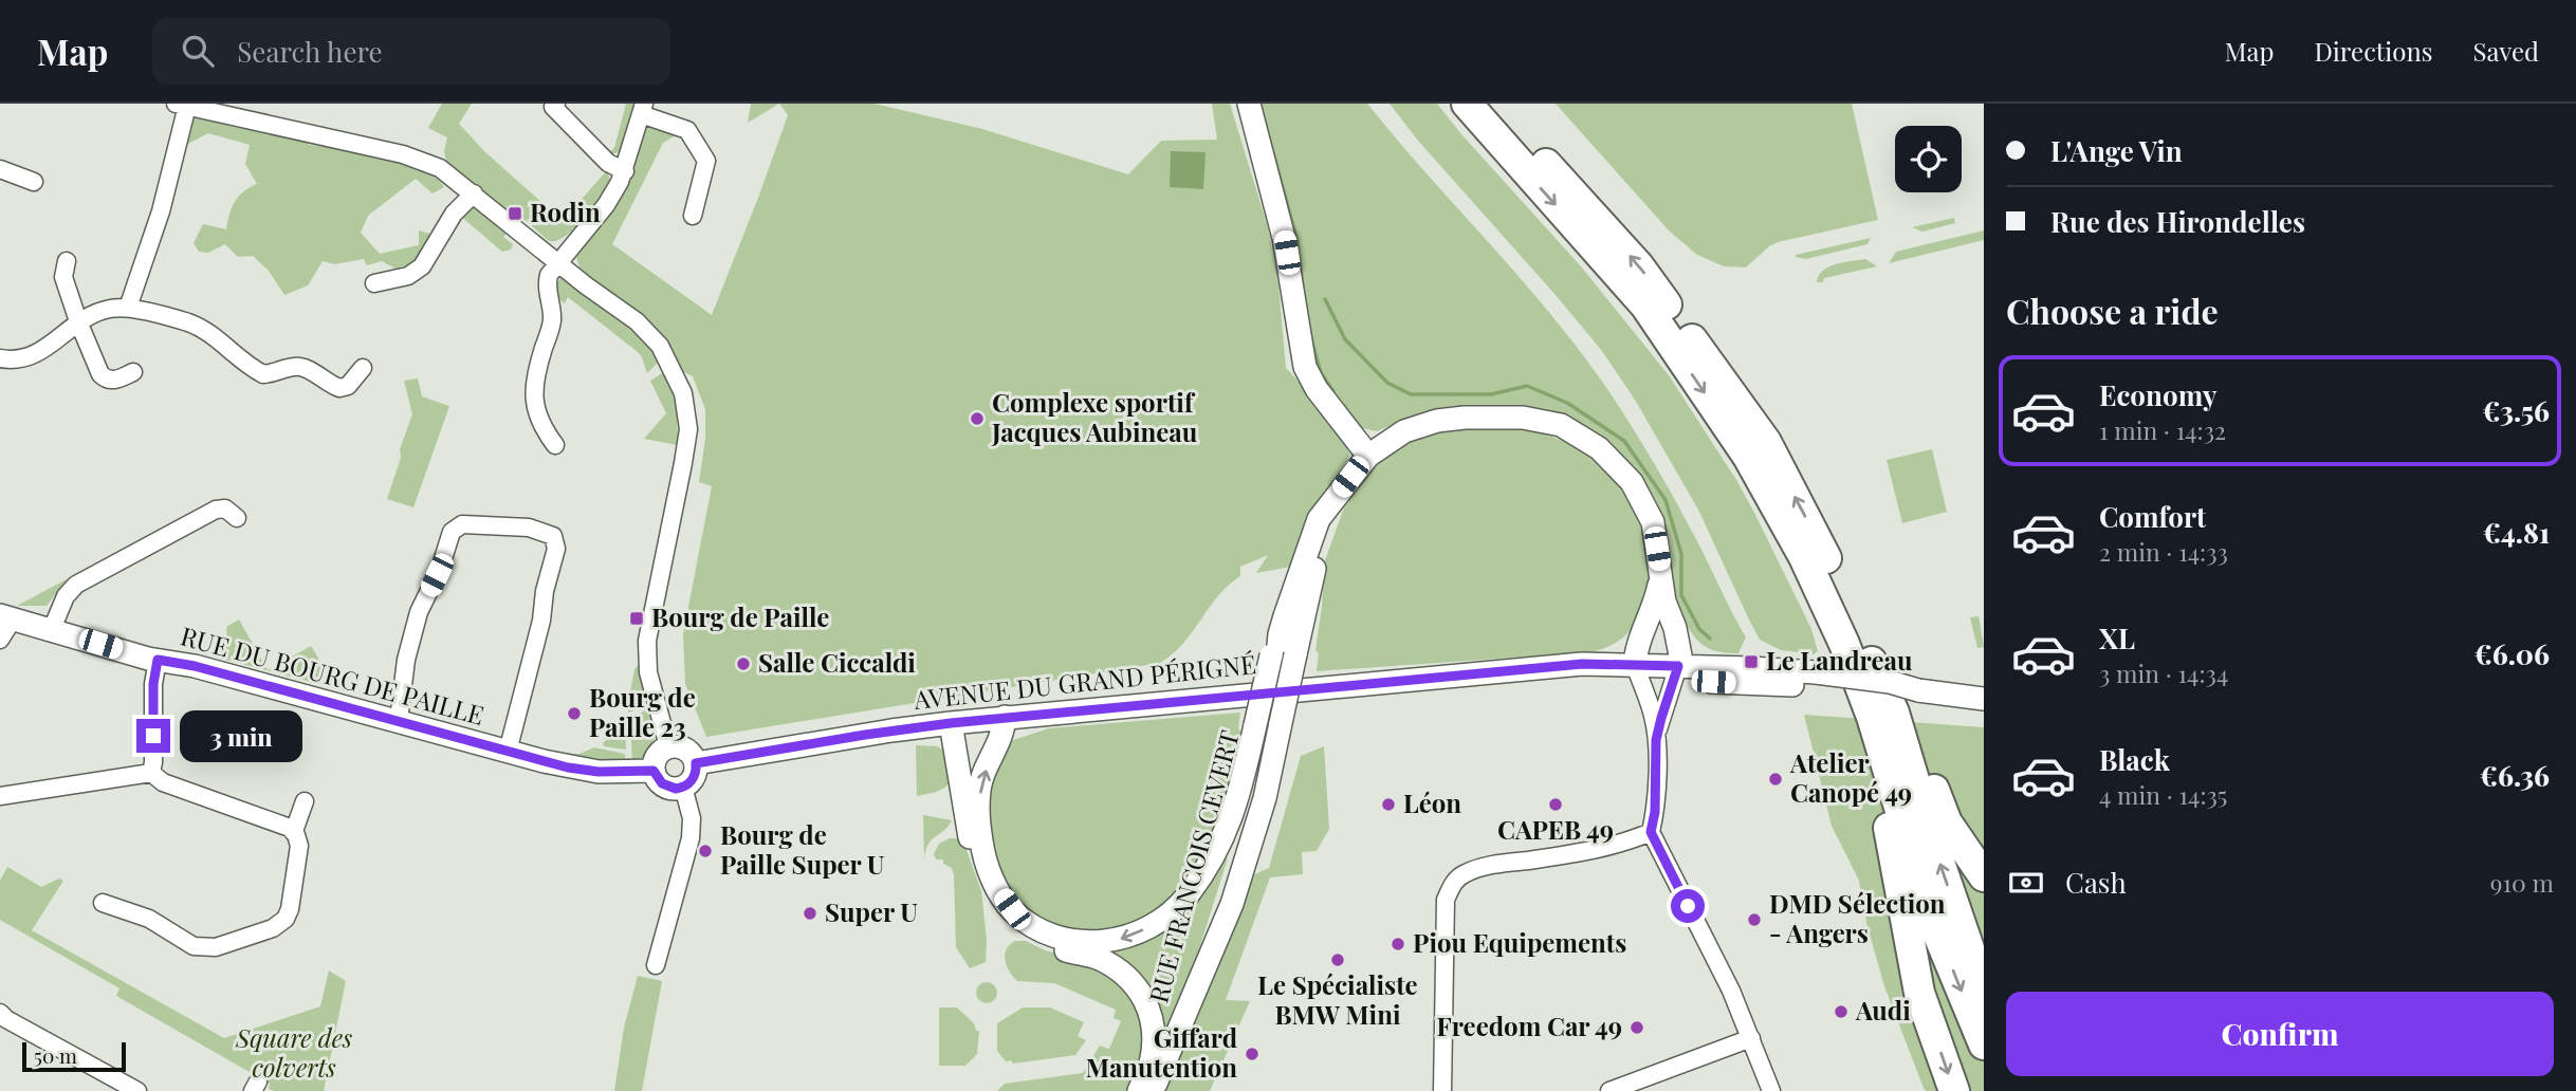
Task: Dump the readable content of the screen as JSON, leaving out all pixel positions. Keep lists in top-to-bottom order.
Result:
{
  "streets": {
    "street": ["RUE DU BOURG DE PAILLE", "AVENUE DU GRAND PÉRIGNÉ", "RUE FRANCOIS CEVERT"]
  },
  "crossings": [
    ["RUE DU BOURG DE PAILLE", "AVENUE DU GRAND PÉRIGNÉ"]
  ],
  "parks": ["Square des colverts"],
  "places": {
    "transit": ["Rodin", "Bourg de Paille", "Le Landreau"],
    "other": [
      "Complexe sportif Jacques Aubineau",
      "Salle Ciccaldi",
      "Bourg de Paille 23",
      "Atelier Canopé 49",
      "Léon",
      "CAPEB 49",
      "Bourg de Paille Super U",
      "Super U",
      "DMD Sélection - Angers",
      "Piou Equipements",
      "Le Spécialiste BMW Mini",
      "Audi",
      "Freedom Car 49",
      "Giffard Manutention"
    ]
  },
  "scale_bar": "50 m",
  "page": {
    "header": "Map",
    "search": "Search here",
    "nav": ["Map", "Directions", "Saved"],
    "banner": ["L'Ange Vin", "Rue des Hirondelles"],
    "heading": "Choose a ride",
    "list": [
      {
        "name": "Economy",
        "note": "1 min · 14:32",
        "value": "€3.56"
      },
      {
        "name": "Comfort",
        "note": "2 min · 14:33",
        "value": "€4.81"
      },
      {
        "name": "XL",
        "note": "3 min · 14:34",
        "value": "€6.06"
      },
      {
        "name": "Black",
        "note": "4 min · 14:35",
        "value": "€6.36"
      }
    ],
    "bubble": "3 min",
    "pay": ["Cash", "910 m"],
    "buttons": "Confirm",
    "scale": "50 m"
  }
}
